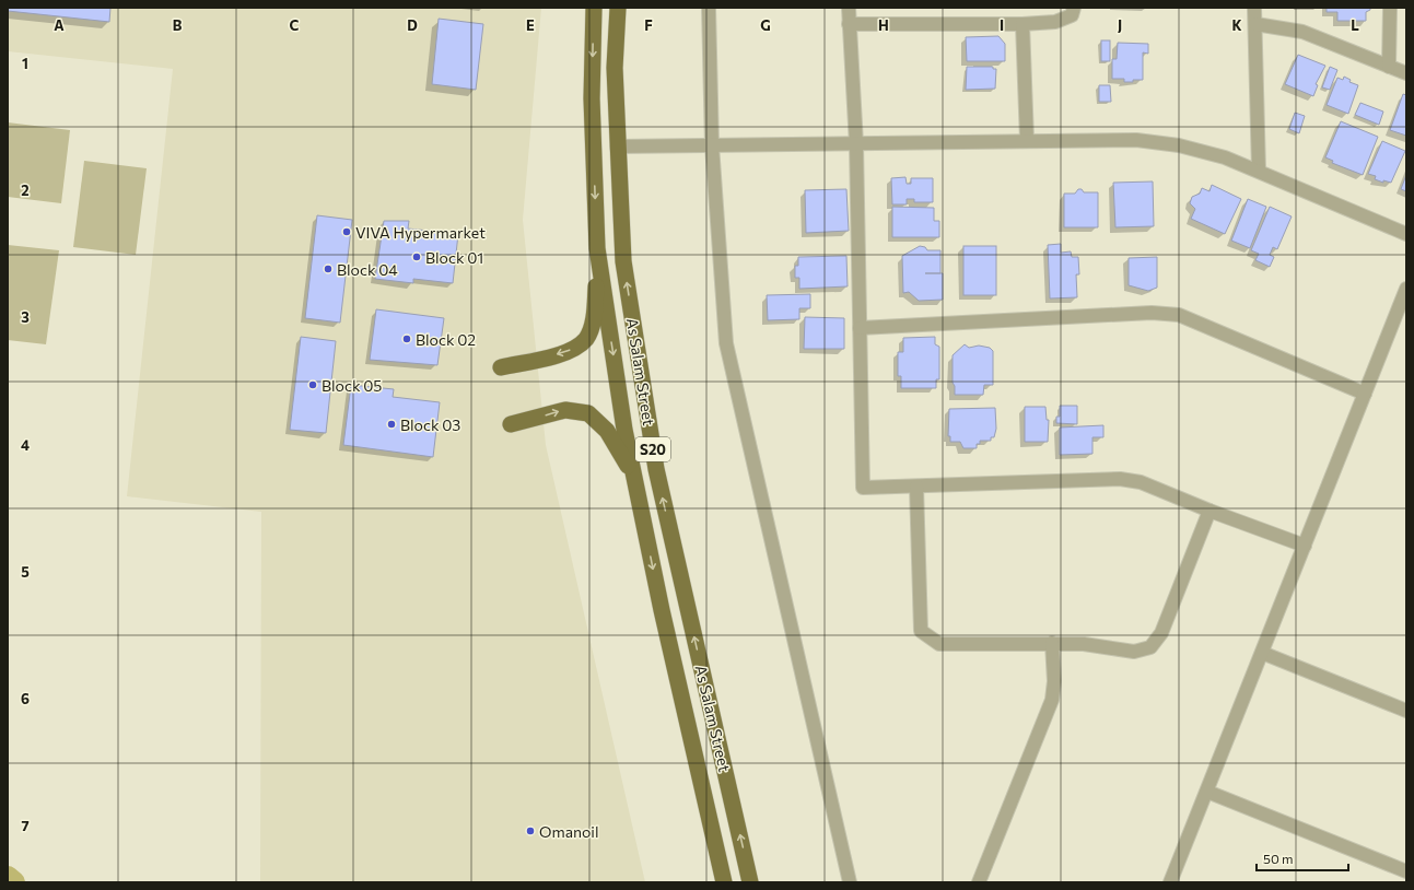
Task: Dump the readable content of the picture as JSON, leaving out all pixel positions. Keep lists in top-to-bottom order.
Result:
{
  "streets": {
    "main road": ["As Salam Street", "S20"]
  },
  "places": [
    "VIVA Hypermarket",
    "Block 01",
    "Block 04",
    "Block 02",
    "Block 05",
    "Block 03",
    "Omanoil"
  ],
  "scale_bar": "50 m",
  "grid": {
    "columns": [
      "A",
      "B",
      "C",
      "D",
      "E",
      "F",
      "G",
      "H",
      "I",
      "J",
      "K",
      "L"
    ],
    "rows": [
      "1",
      "2",
      "3",
      "4",
      "5",
      "6",
      "7"
    ]
  }
}
